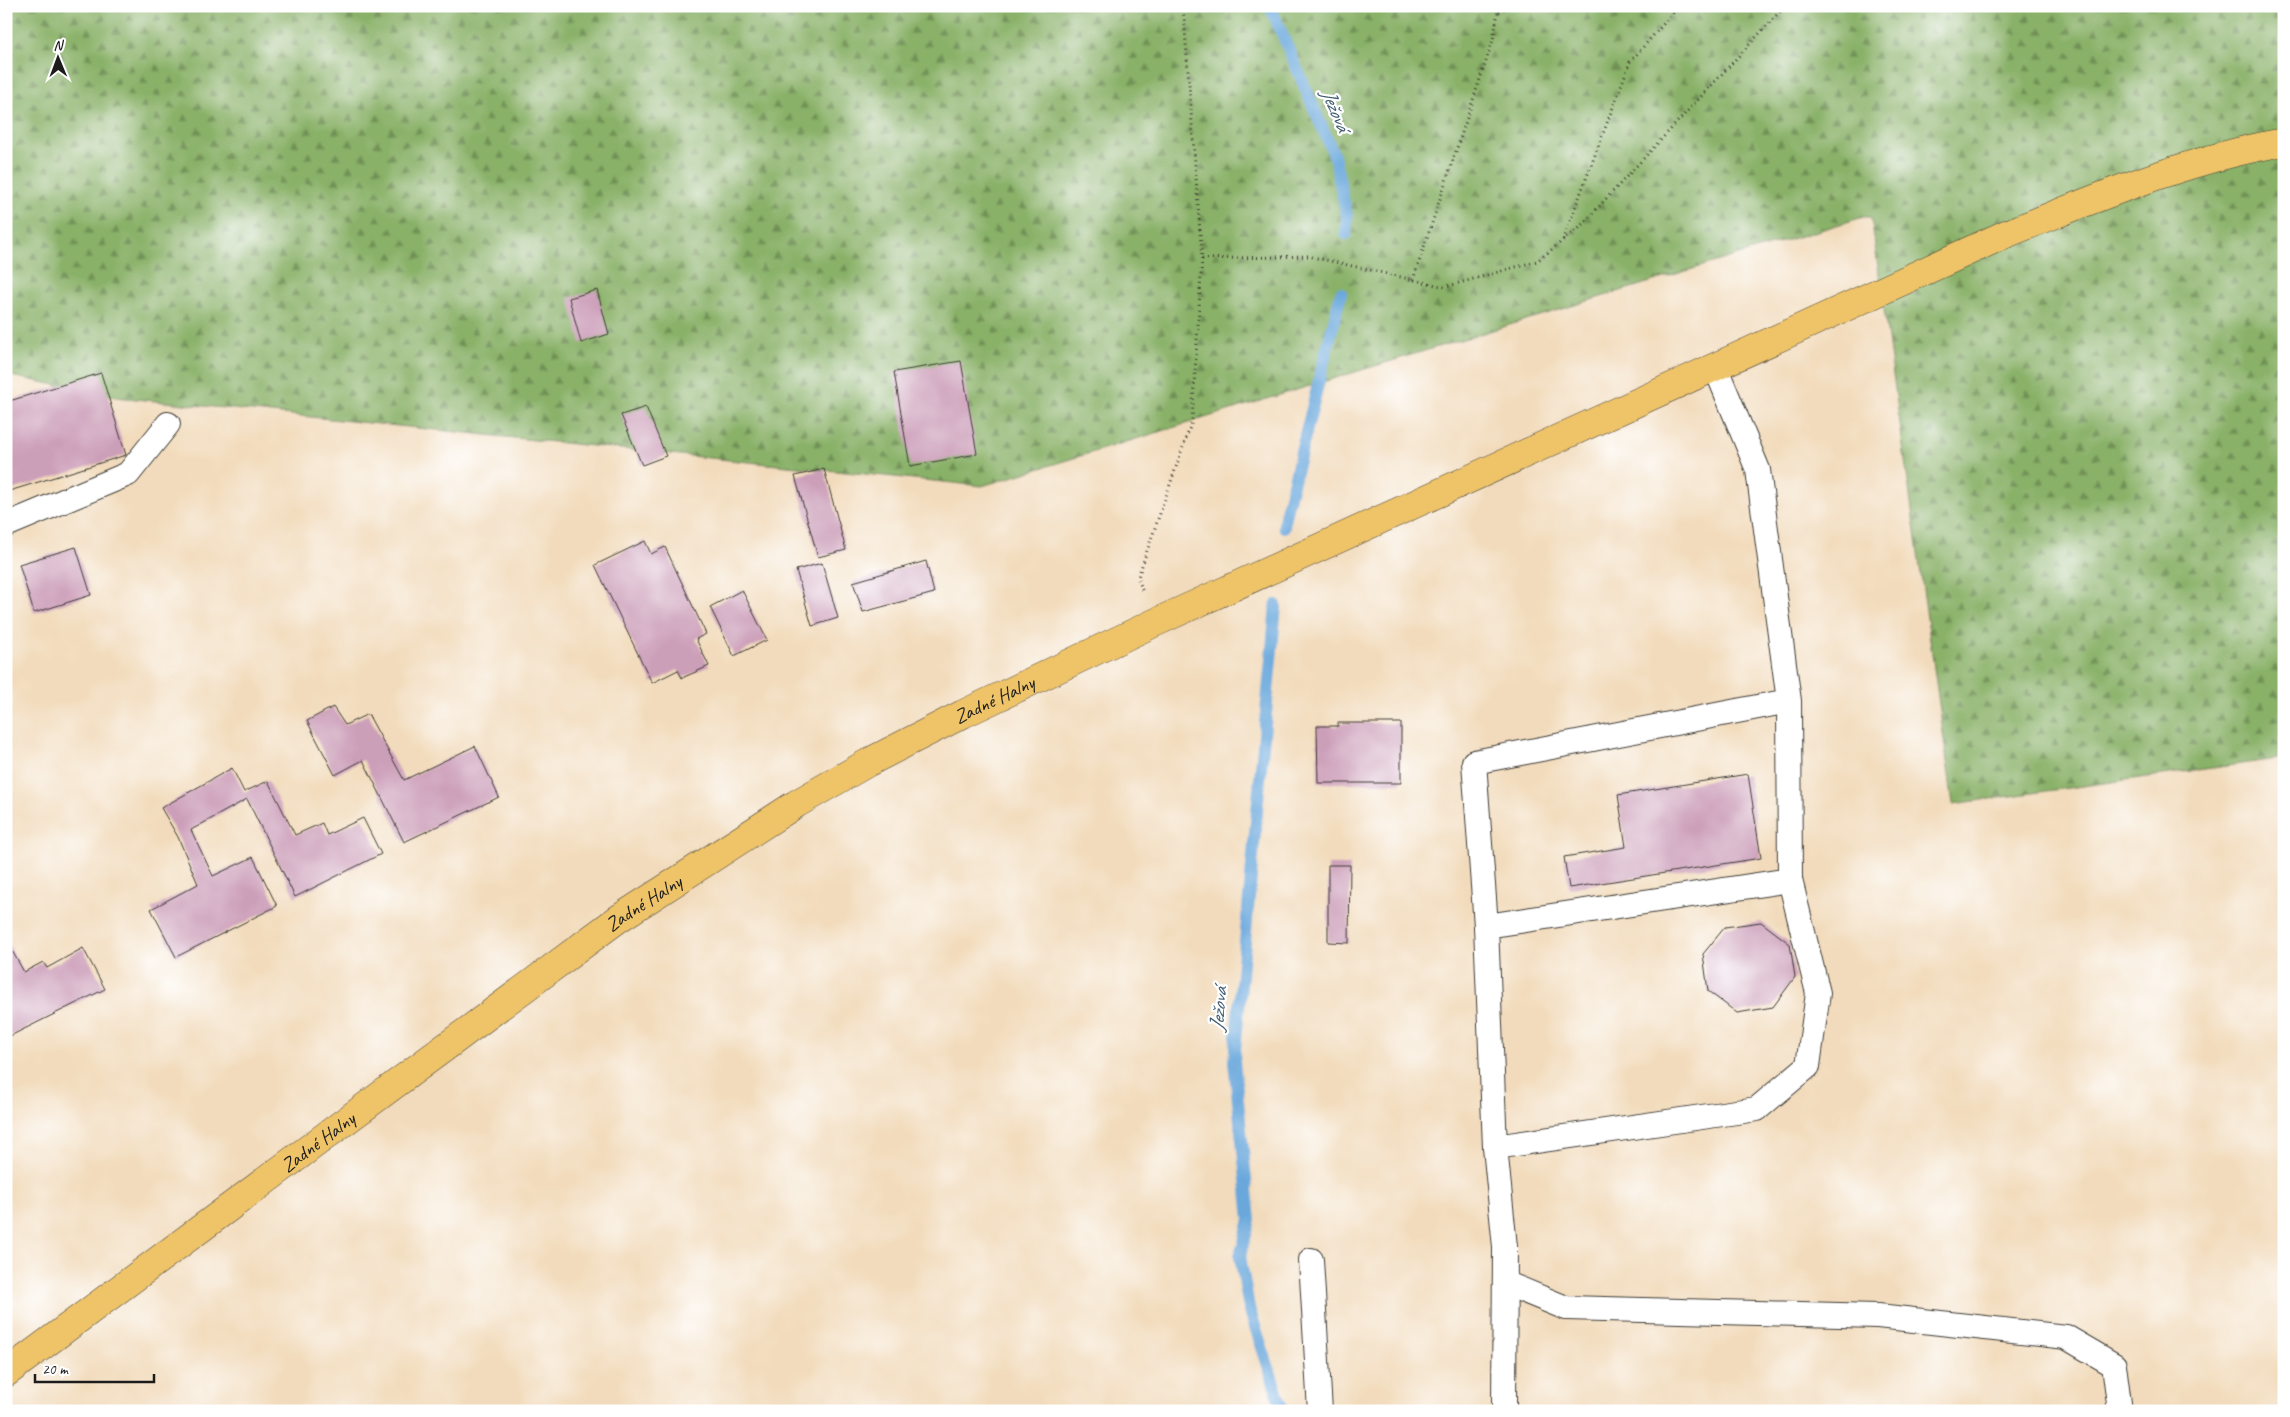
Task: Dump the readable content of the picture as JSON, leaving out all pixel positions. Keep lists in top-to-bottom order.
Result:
{
  "streets": {
    "main road": ["Zadné Halny"]
  },
  "water": ["Ježová"],
  "scale_bar": "20 m",
  "north": "top"
}
